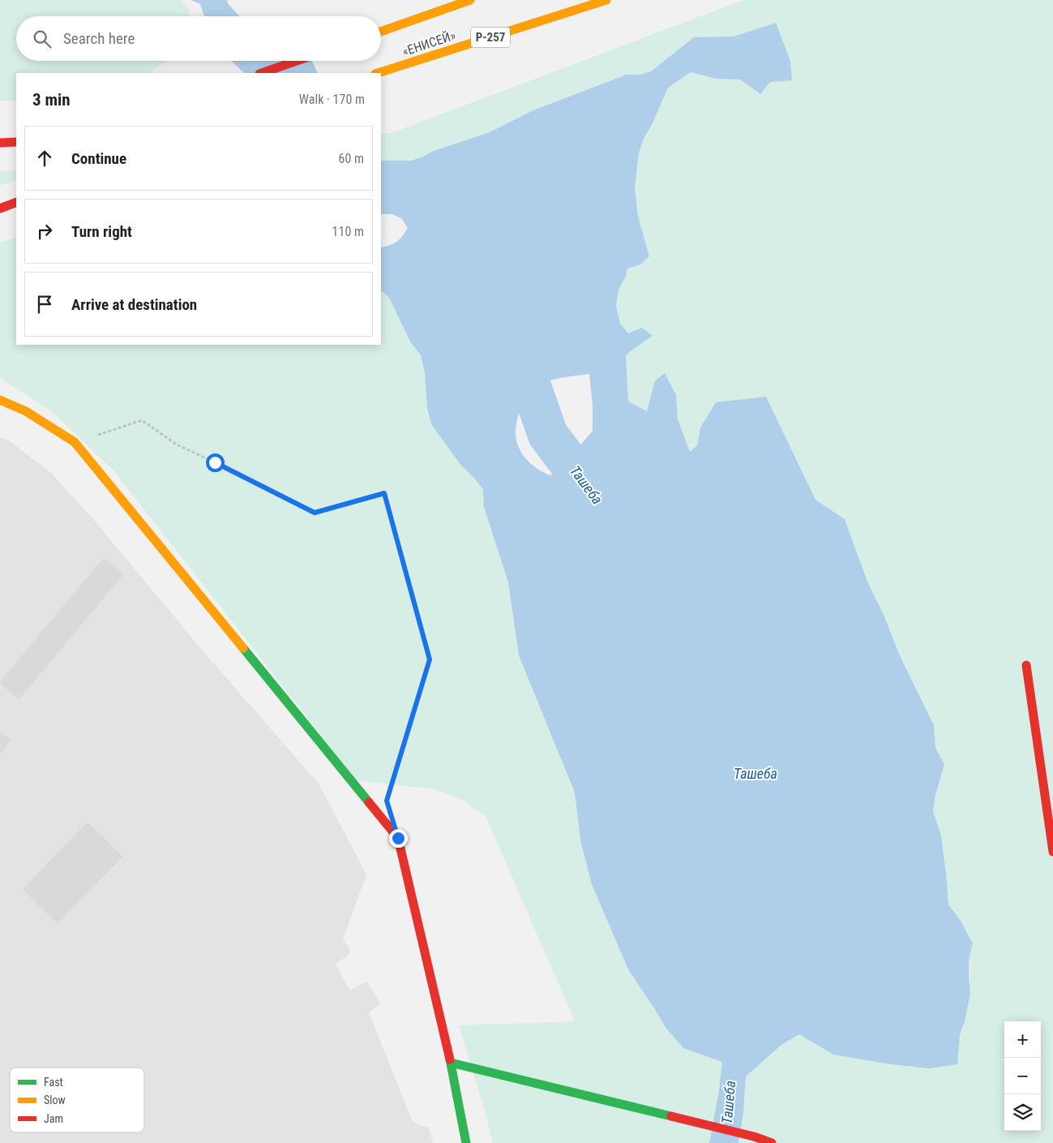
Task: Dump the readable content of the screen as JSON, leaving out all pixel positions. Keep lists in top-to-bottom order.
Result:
{
  "streets": {
    "main road": ["Р-257", "«ЕНИСЕЙ»"]
  },
  "water": ["Ташеба"],
  "legend": ["Fast", "Slow", "Jam"],
  "page": {
    "search": "Search here",
    "heading": ["3 min", "Walk · 170 m"],
    "list": [
      ["Continue", "60 m"],
      ["Turn right", "110 m"],
      "Arrive at destination"
    ],
    "map_buttons": ["+", "−"]
  }
}
